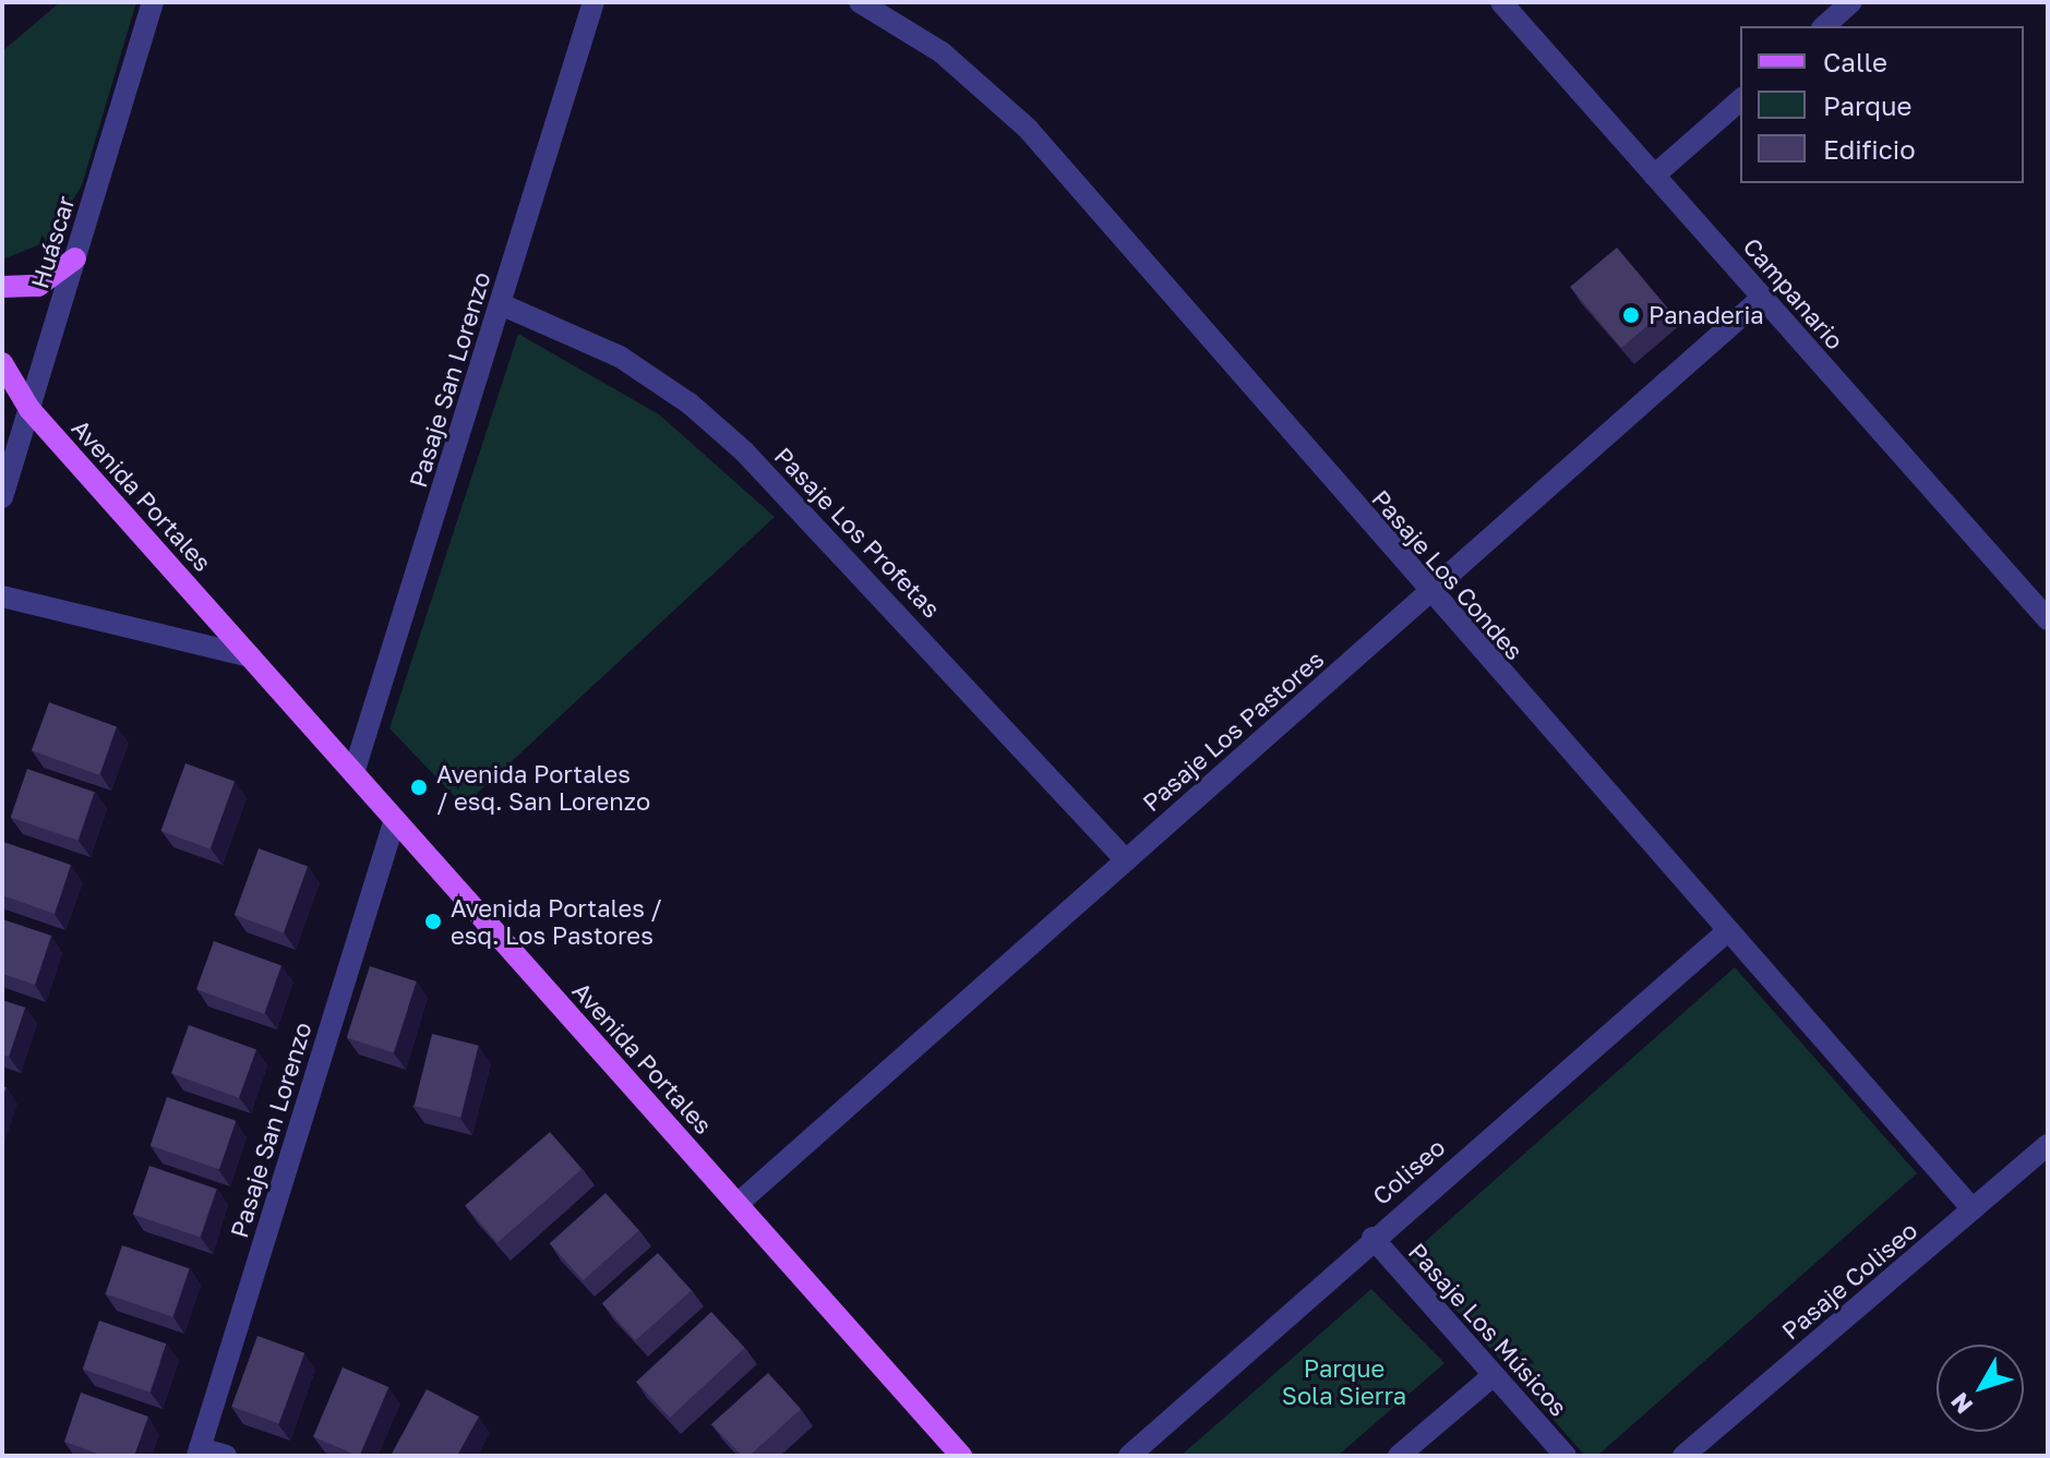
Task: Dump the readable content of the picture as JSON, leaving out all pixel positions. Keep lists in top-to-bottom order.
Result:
{
  "streets": {
    "main road": ["Avenida Portales"],
    "street": [
      "Huáscar",
      "Campanario",
      "Pasaje San Lorenzo",
      "Pasaje Los Profetas",
      "Pasaje Los Condes",
      "Pasaje Los Pastores",
      "Coliseo",
      "Pasaje Coliseo",
      "Pasaje Los Músicos"
    ]
  },
  "crossings": [
    ["Huáscar", "Avenida Portales"],
    ["Campanario", "Pasaje Los Pastores"],
    ["Pasaje San Lorenzo", "Avenida Portales"],
    ["Pasaje San Lorenzo", "Pasaje Los Profetas"],
    ["Avenida Portales", "Pasaje Los Pastores"],
    ["Pasaje Los Profetas", "Pasaje Los Pastores"],
    ["Pasaje Los Condes", "Pasaje Los Pastores"],
    ["Pasaje Los Condes", "Coliseo"],
    ["Pasaje Los Condes", "Pasaje Coliseo"],
    ["Coliseo", "Pasaje Los Músicos"]
  ],
  "parks": ["Parque Sola Sierra"],
  "places": ["Panaderia", "Avenida Portales / esq. San Lorenzo", "Avenida Portales / esq. Los Pastores"],
  "legend": ["Calle", "Parque", "Edificio"],
  "north": "bottom left"
}
